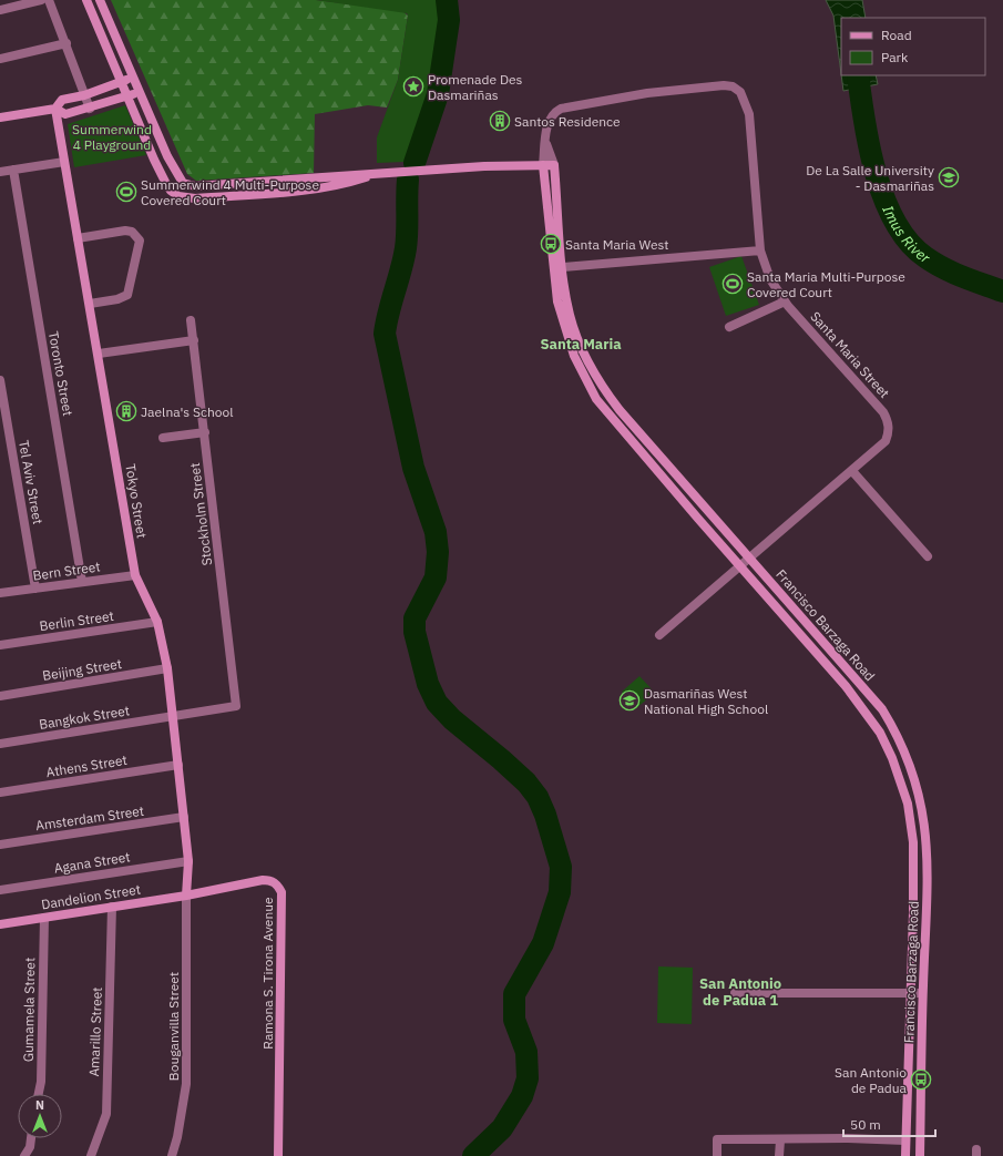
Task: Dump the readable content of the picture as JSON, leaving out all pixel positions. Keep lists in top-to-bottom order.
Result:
{
  "streets": {
    "street": [
      "Santa Maria Street",
      "Toronto Street",
      "Tel Aviv Street",
      "Tokyo Street",
      "Stockholm Street",
      "Bern Street",
      "Berlin Street",
      "Francisco Barzaga Road",
      "Beijing Street",
      "Bangkok Street",
      "Athens Street",
      "Amsterdam Street",
      "Agana Street",
      "Dandelion Street",
      "Ramona S. Tirona Avenue",
      "Gumamela Street",
      "Bouganvilla Street",
      "Amarillo Street"
    ]
  },
  "crossings": [
    ["Santa Maria Street", "Francisco Barzaga Road"],
    ["Toronto Street", "Bern Street"],
    ["Tel Aviv Street", "Bern Street"],
    ["Tokyo Street", "Bern Street"],
    ["Tokyo Street", "Berlin Street"],
    ["Tokyo Street", "Beijing Street"],
    ["Tokyo Street", "Bangkok Street"],
    ["Tokyo Street", "Athens Street"],
    ["Tokyo Street", "Amsterdam Street"],
    ["Tokyo Street", "Agana Street"],
    ["Tokyo Street", "Dandelion Street"],
    ["Tokyo Street", "Ramona S. Tirona Avenue"],
    ["Tokyo Street", "Bouganvilla Street"],
    ["Stockholm Street", "Bangkok Street"],
    ["Dandelion Street", "Ramona S. Tirona Avenue"],
    ["Dandelion Street", "Gumamela Street"],
    ["Dandelion Street", "Bouganvilla Street"],
    ["Dandelion Street", "Amarillo Street"],
    ["Ramona S. Tirona Avenue", "Bouganvilla Street"]
  ],
  "districts": ["Santa Maria", "San Antonio de Padua 1"],
  "water": ["Imus River"],
  "parks": ["Summerwind 4 Playground"],
  "places": {
    "place": ["Promenade Des Dasmariñas"],
    "building": ["Santos Residence", "Jaelna's School"],
    "school or university": ["De La Salle University - Dasmariñas", "Dasmariñas West National High School"],
    "sports": ["Summerwind 4 Multi-Purpose Covered Court", "Santa Maria Multi-Purpose Covered Court"],
    "bus stop": ["Santa Maria West", "San Antonio de Padua"]
  },
  "legend": ["Road", "Park"],
  "scale_bar": "50 m",
  "north": "top"
}
